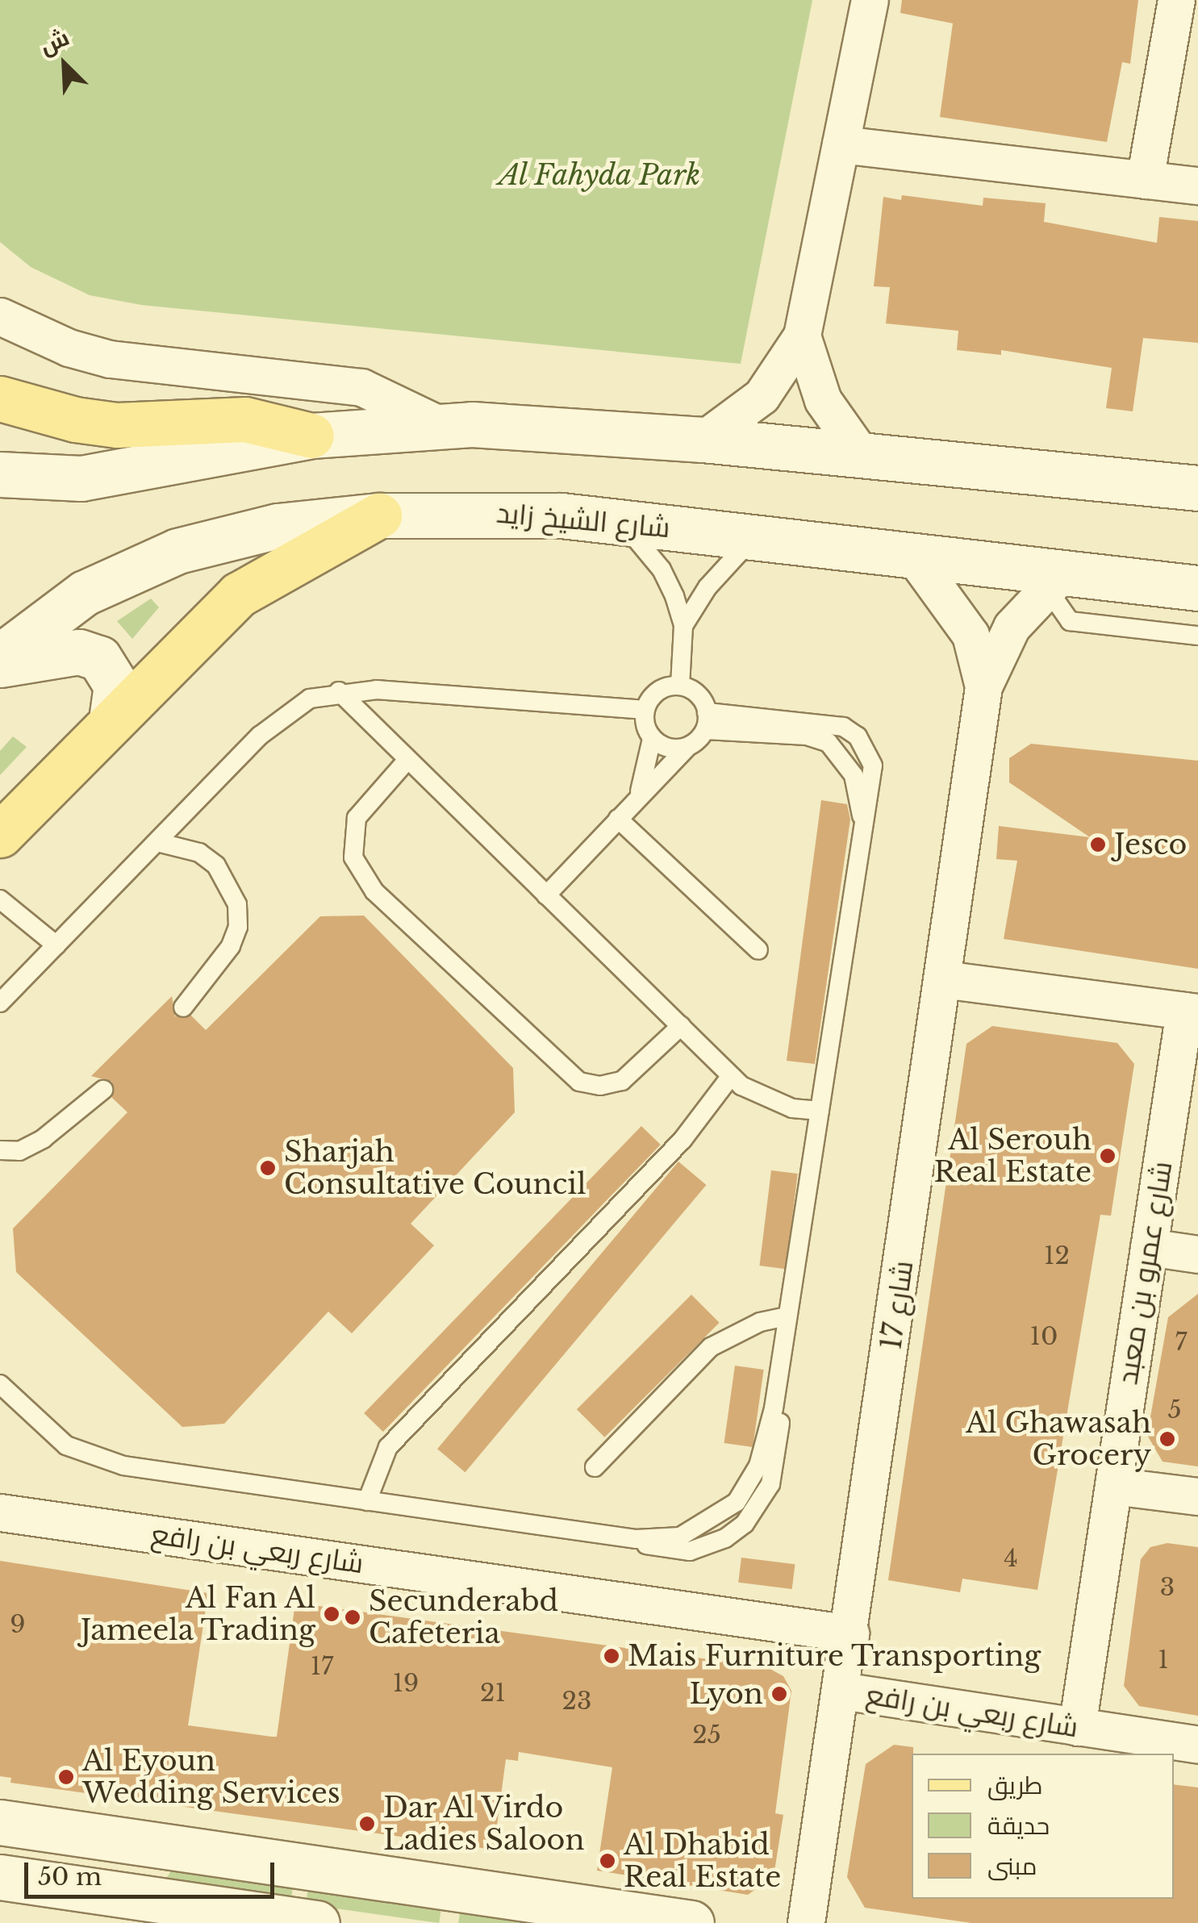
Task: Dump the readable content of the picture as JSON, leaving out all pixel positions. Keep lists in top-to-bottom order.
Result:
{
  "streets": {
    "main road": ["شارع الشيخ زايد"],
    "street": ["شارع عمرو بن معبد", "شارع 17", "شارع ربعي بن رافع"]
  },
  "crossings": [
    ["شارع الشيخ زايد", "شارع 17"],
    ["شارع عمرو بن معبد", "شارع ربعي بن رافع"],
    ["شارع 17", "شارع ربعي بن رافع"]
  ],
  "parks": ["Al Fahyda Park"],
  "places": [
    "Jesco",
    "Al Serouh Real Estate",
    "Sharjah Consultative Council",
    "Al Ghawasah Grocery",
    "Al Fan Al Jameela Trading",
    "Secunderabd Cafeteria",
    "Mais Furniture Transporting",
    "Lyon",
    "Al Eyoun Wedding Services",
    "Dar Al Virdo Ladies Saloon",
    "Al Dhabid Real Estate"
  ],
  "house_numbers": [
    "12",
    "10",
    "7",
    "5",
    "4",
    "3",
    "9",
    "1",
    "17",
    "19",
    "21",
    "23",
    "25"
  ],
  "legend": ["طريق", "حديقة", "مبنى"],
  "scale_bar": "50 m",
  "north": "top left"
}
